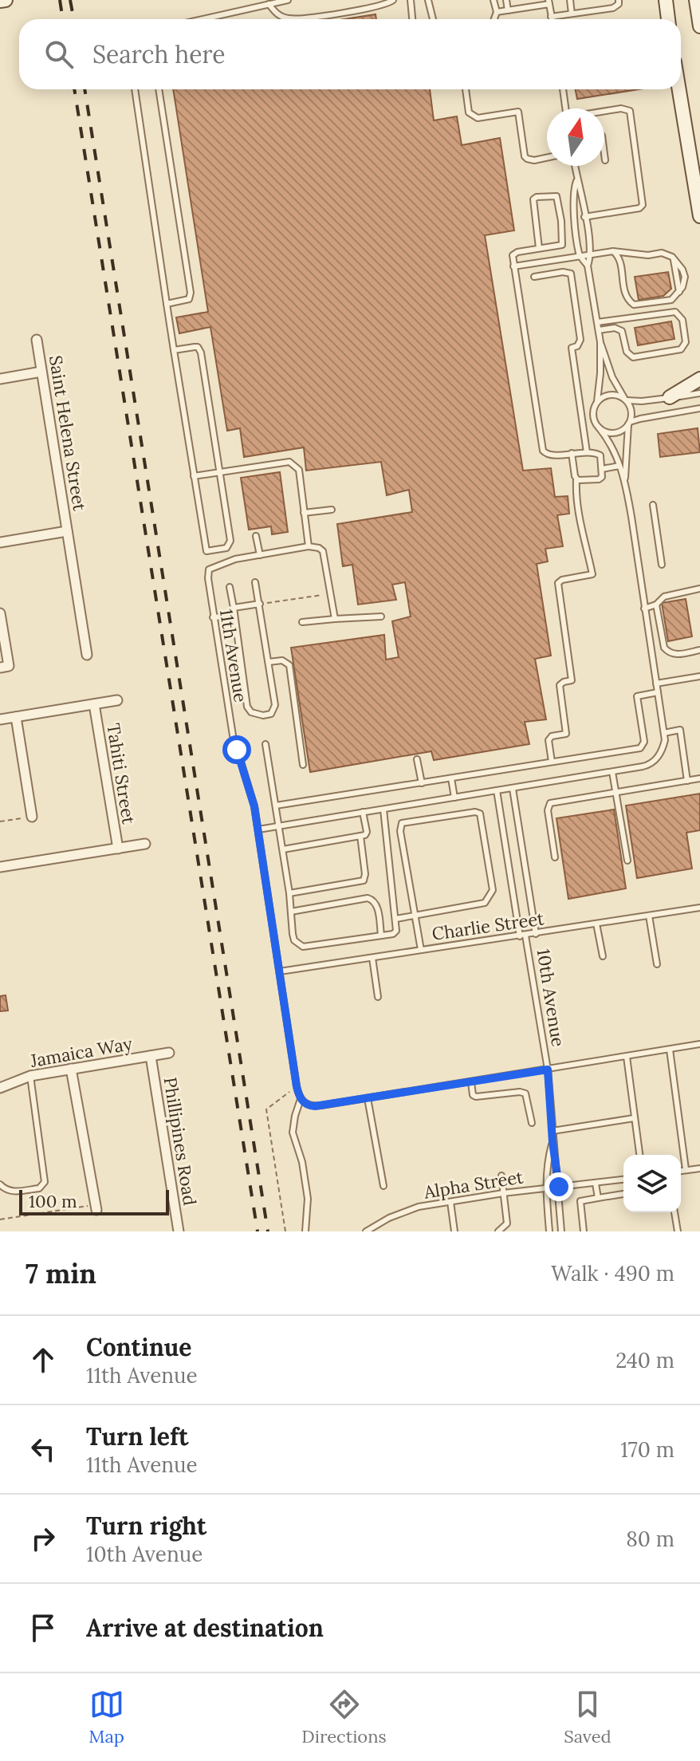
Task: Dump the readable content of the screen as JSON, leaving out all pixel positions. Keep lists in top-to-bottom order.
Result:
{
  "streets": {
    "street": [
      "Saint Helena Street",
      "Tahiti Street",
      "Jamaica Way",
      "Phillipines Road"
    ],
    "lane": [
      "11th Avenue",
      "Charlie Street",
      "10th Avenue",
      "Alpha Street"
    ]
  },
  "crossings": [
    ["11th Avenue", "Charlie Street"],
    ["Charlie Street", "10th Avenue"],
    ["10th Avenue", "Alpha Street"],
    ["Jamaica Way", "Phillipines Road"]
  ],
  "scale_bar": "100 m",
  "north": "top",
  "page": {
    "search": "Search here",
    "scale": "100 m",
    "heading": ["7 min", "Walk · 490 m"],
    "list": [
      ["Continue", "11th Avenue", "240 m"],
      ["Turn left", "11th Avenue", "170 m"],
      ["Turn right", "10th Avenue", "80 m"],
      "Arrive at destination"
    ],
    "nav": ["Map", "Directions", "Saved"]
  }
}
